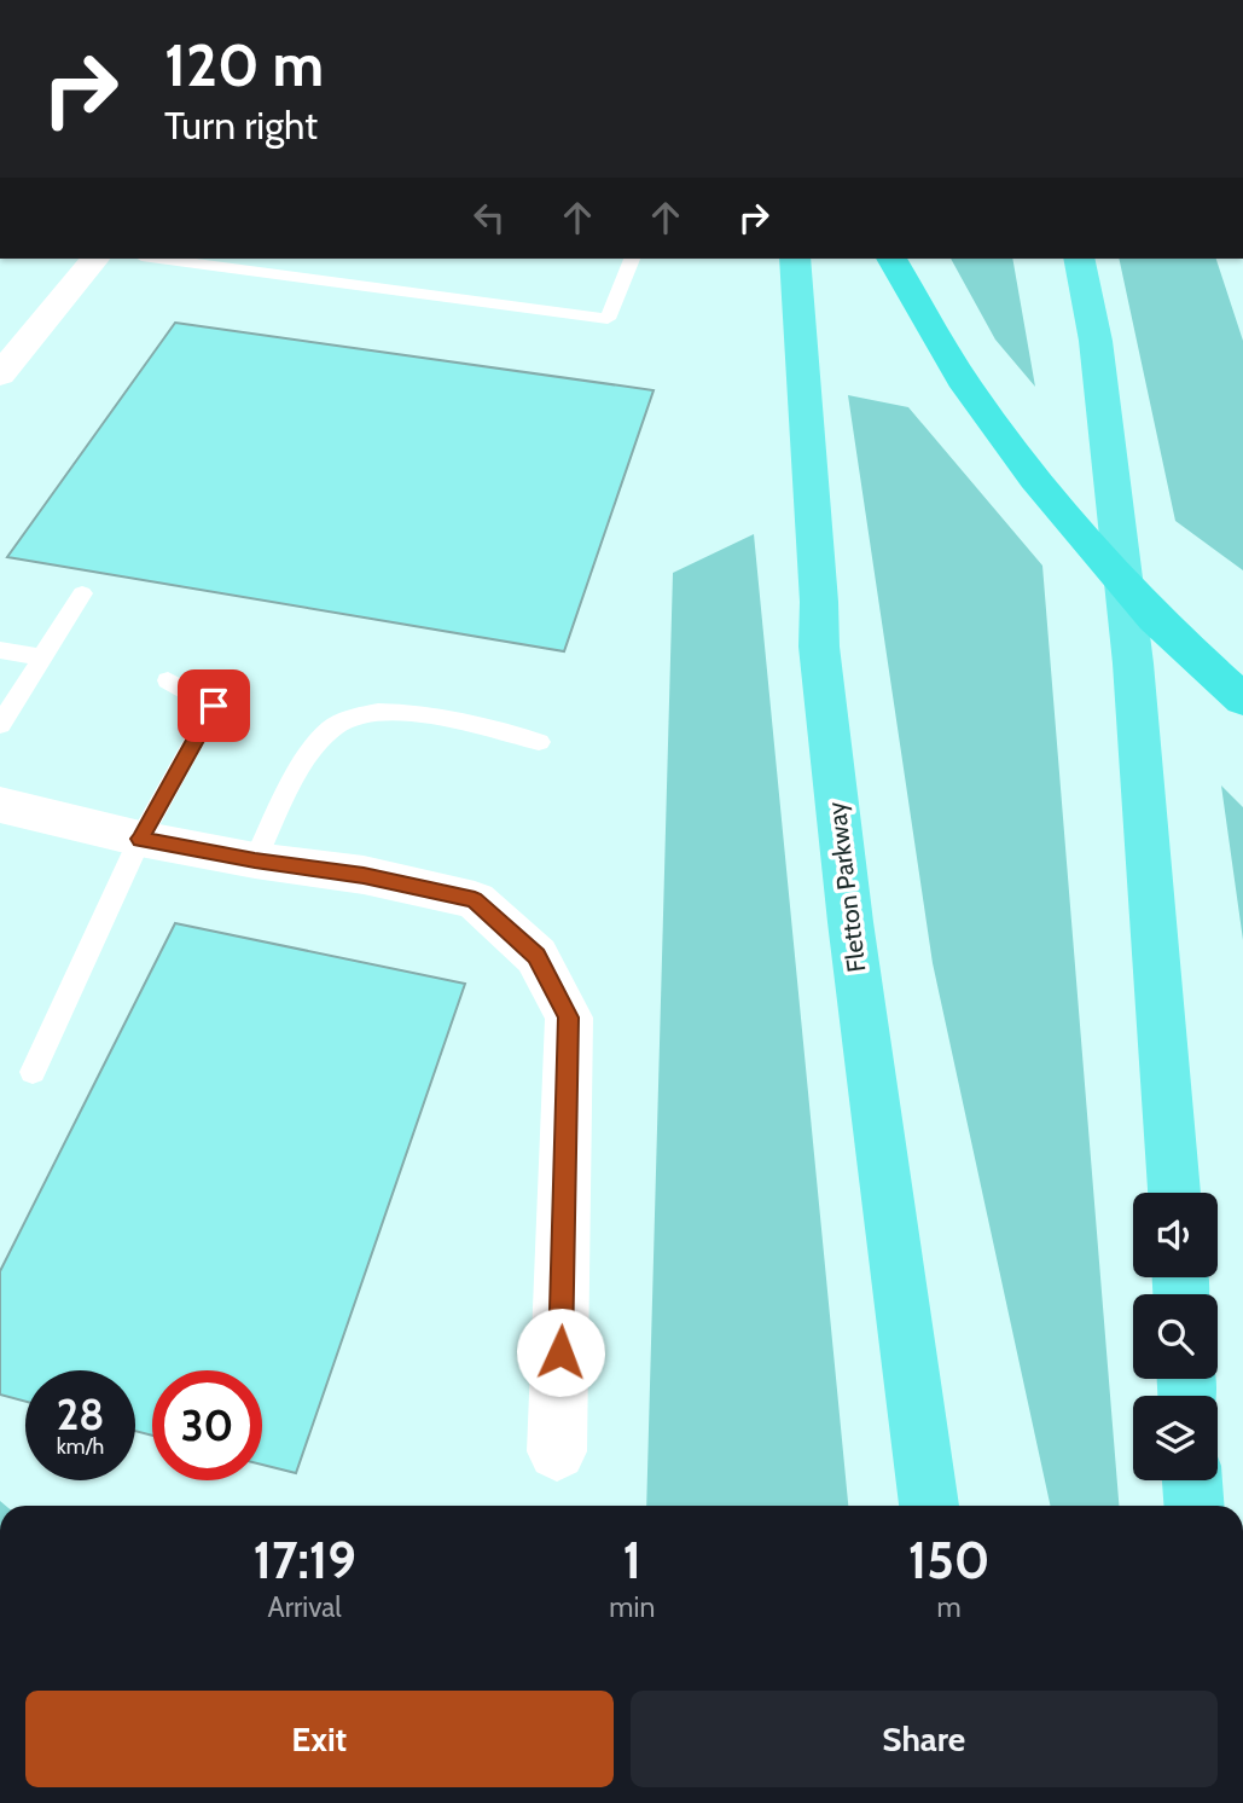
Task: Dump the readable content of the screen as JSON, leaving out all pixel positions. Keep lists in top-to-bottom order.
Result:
{
  "streets": {
    "highway": ["Fletton Parkway"]
  },
  "page": {
    "turn": ["120 m", "Turn right"],
    "speed": "28 km/h",
    "limit": "30",
    "eta": [
      "17:19",
      "Arrival",
      "1",
      "min",
      "150",
      "m"
    ],
    "buttons": ["Exit", "Share"]
  }
}
